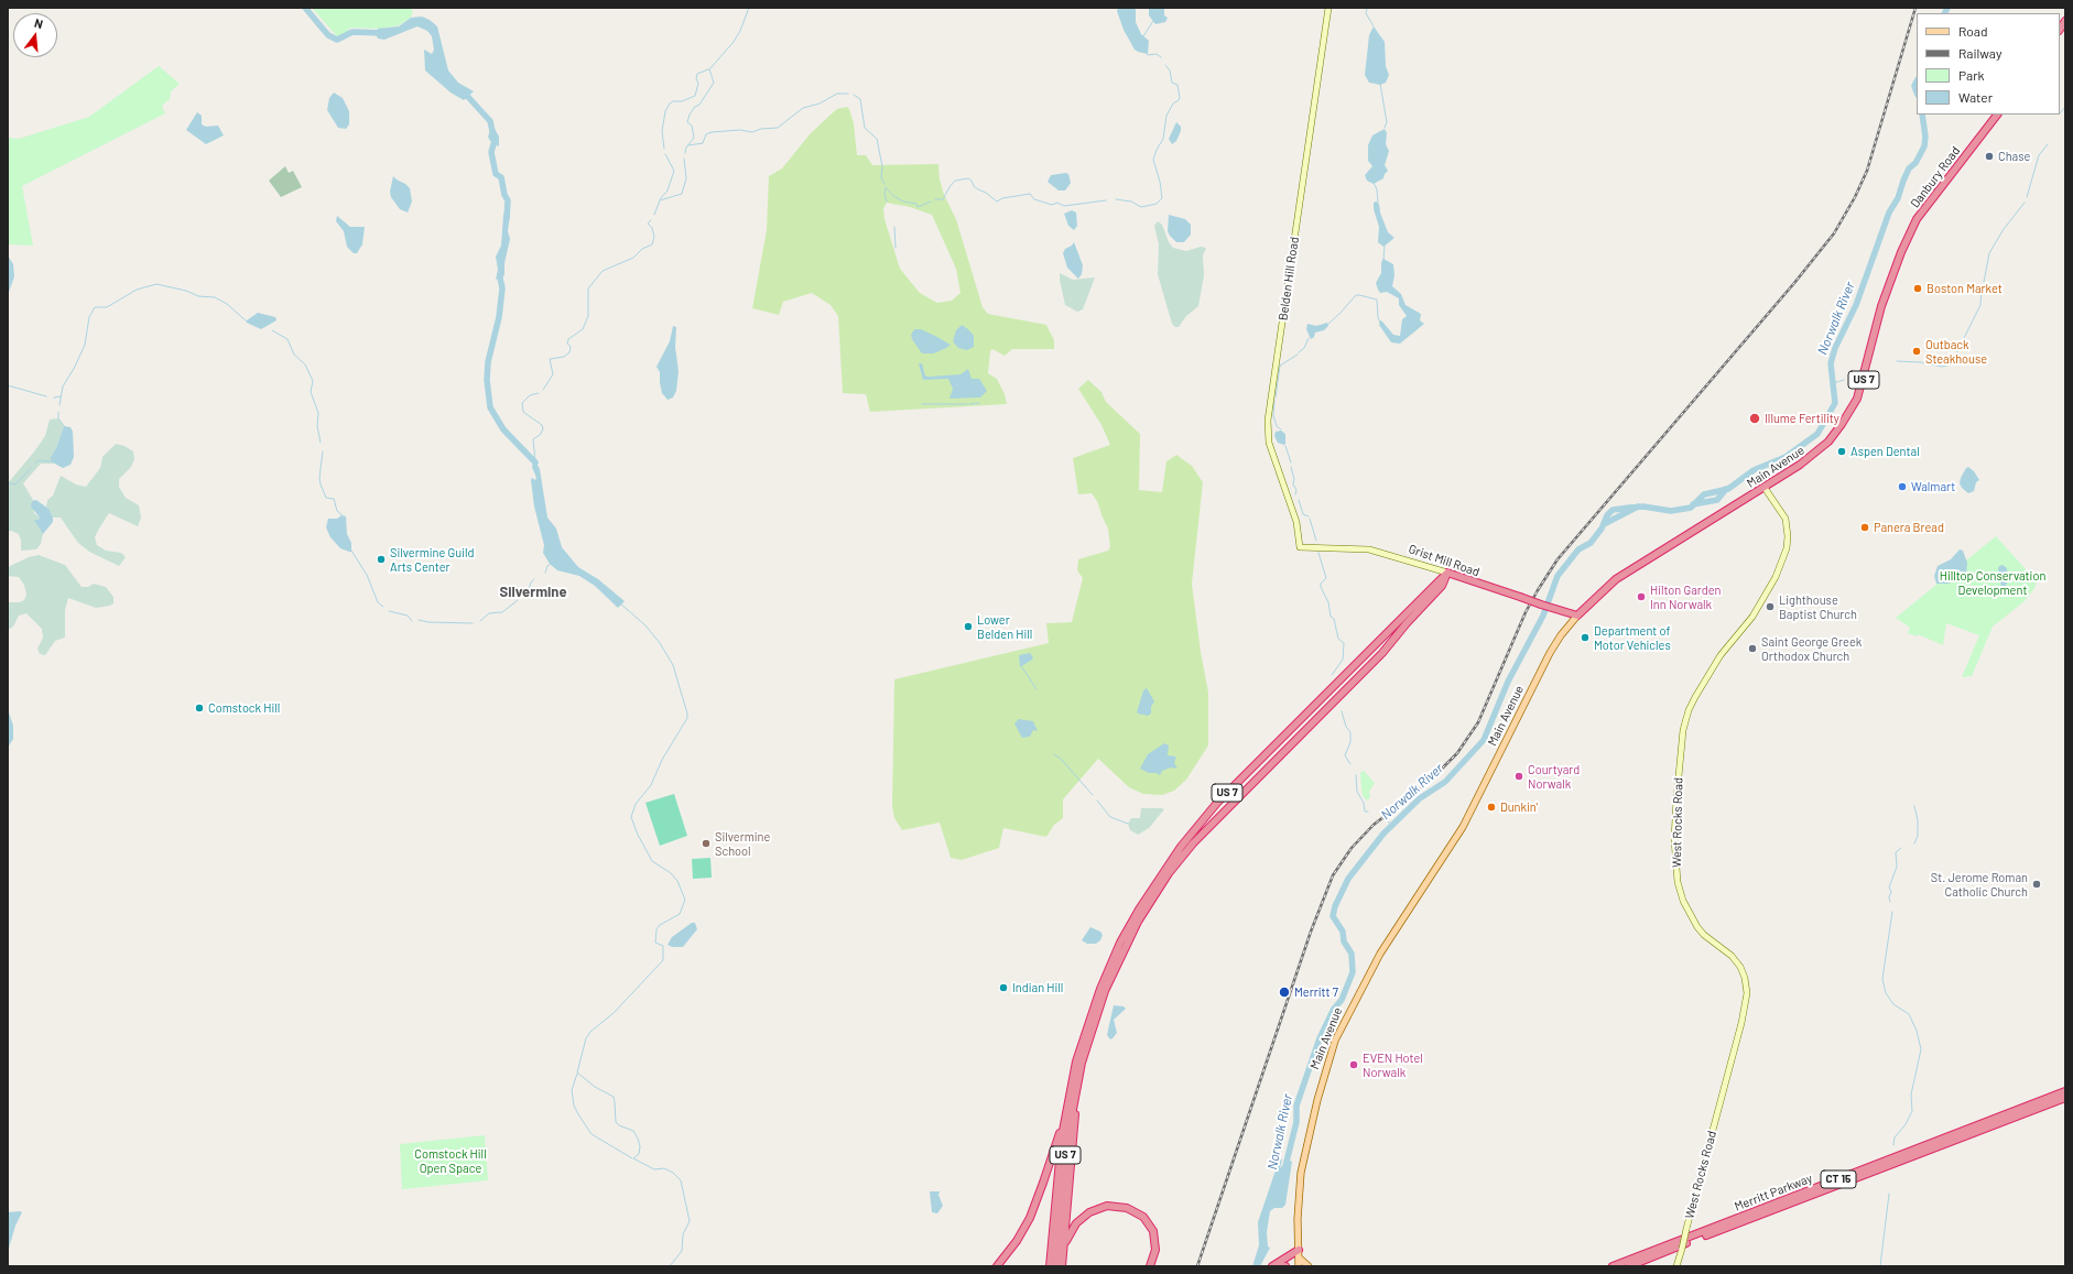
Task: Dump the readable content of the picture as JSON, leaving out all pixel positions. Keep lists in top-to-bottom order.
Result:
{
  "streets": {
    "highway": [
      "Danbury Road",
      "US 7",
      "Main Avenue",
      "Grist Mill Road",
      "CT 15",
      "Merritt Parkway"
    ],
    "main road": ["Belden Hill Road", "West Rocks Road"]
  },
  "crossings": [
    ["Danbury Road", "Main Avenue"],
    ["Belden Hill Road", "Grist Mill Road"],
    ["US 7", "Grist Mill Road"],
    ["Main Avenue", "Grist Mill Road"],
    ["Main Avenue", "West Rocks Road"]
  ],
  "districts": ["Silvermine"],
  "water": ["Norwalk River"],
  "parks": ["Hilltop Conservation Development", "Comstock Hill Open Space"],
  "places": [
    "Chase",
    "Boston Market",
    "Outback Steakhouse",
    "Illume Fertility",
    "Aspen Dental",
    "Walmart",
    "Panera Bread",
    "Silvermine Guild Arts Center",
    "Hilton Garden Inn Norwalk",
    "Lighthouse Baptist Church",
    "Lower Belden Hill",
    "Department of Motor Vehicles",
    "Saint George Greek Orthodox Church",
    "Comstock Hill",
    "Courtyard Norwalk",
    "Dunkin'",
    "Silvermine School",
    "St. Jerome Roman Catholic Church",
    "Indian Hill",
    "Merritt 7",
    "EVEN Hotel Norwalk"
  ],
  "legend": [
    "Road",
    "Railway",
    "Park",
    "Water"
  ],
  "north": "top"
}
